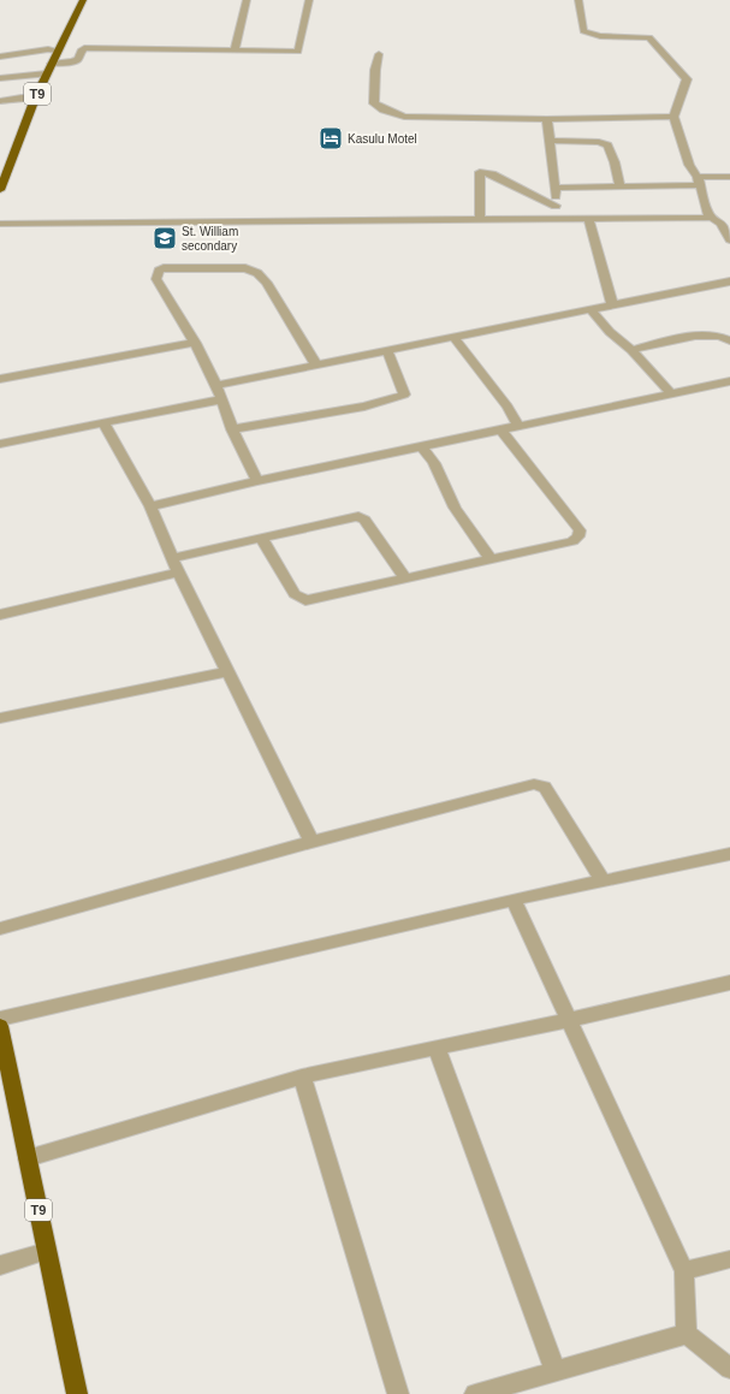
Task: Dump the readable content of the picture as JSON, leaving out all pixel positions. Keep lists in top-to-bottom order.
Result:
{
  "streets": {
    "highway": ["T9"]
  },
  "places": {
    "hotel": ["Kasulu Motel"],
    "school or university": ["St. William secondary"]
  }
}
